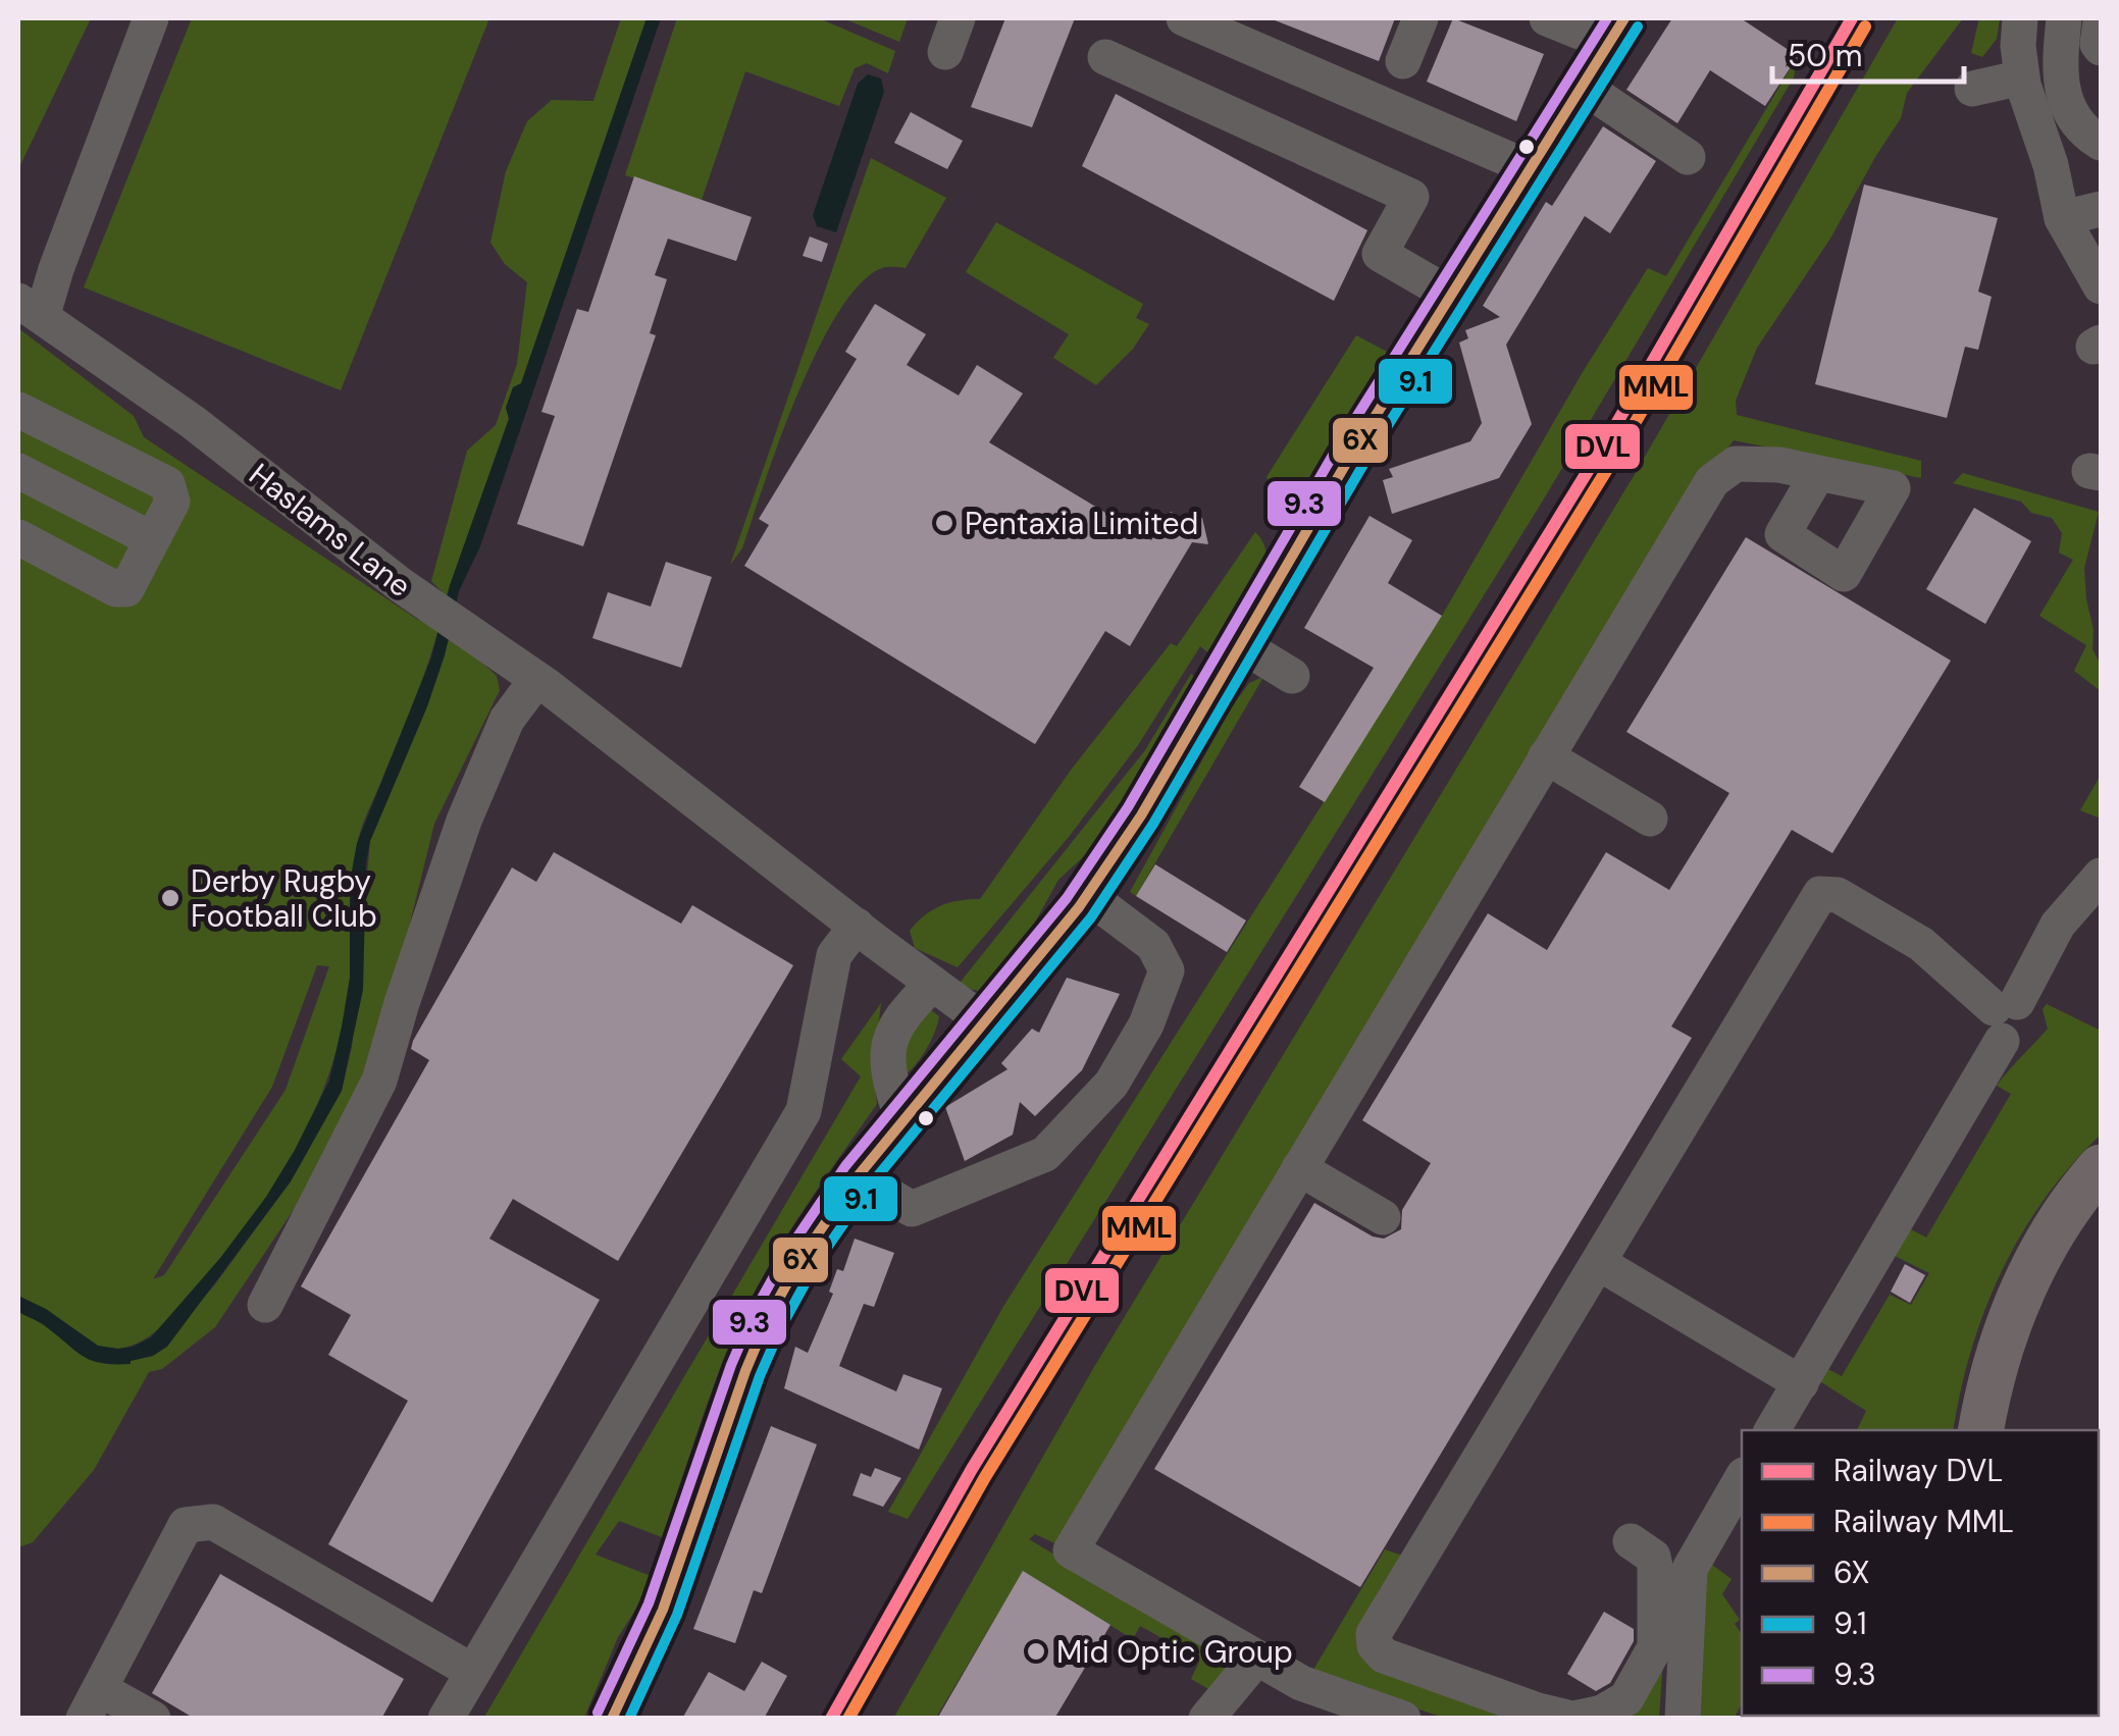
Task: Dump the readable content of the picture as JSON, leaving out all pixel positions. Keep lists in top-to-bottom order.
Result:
{
  "streets": {
    "street": ["Haslams Lane"]
  },
  "places": ["Pentaxia Limited", "Derby Rugby Football Club", "Mid Optic Group"],
  "lines": [
    "rail line DVL",
    "transit line 6X",
    "transit line 9.3",
    "rail line MML",
    "transit line 9.1"
  ],
  "legend": [
    "Railway DVL",
    "Railway MML",
    "6X",
    "9.1",
    "9.3"
  ],
  "scale_bar": "50 m"
}
